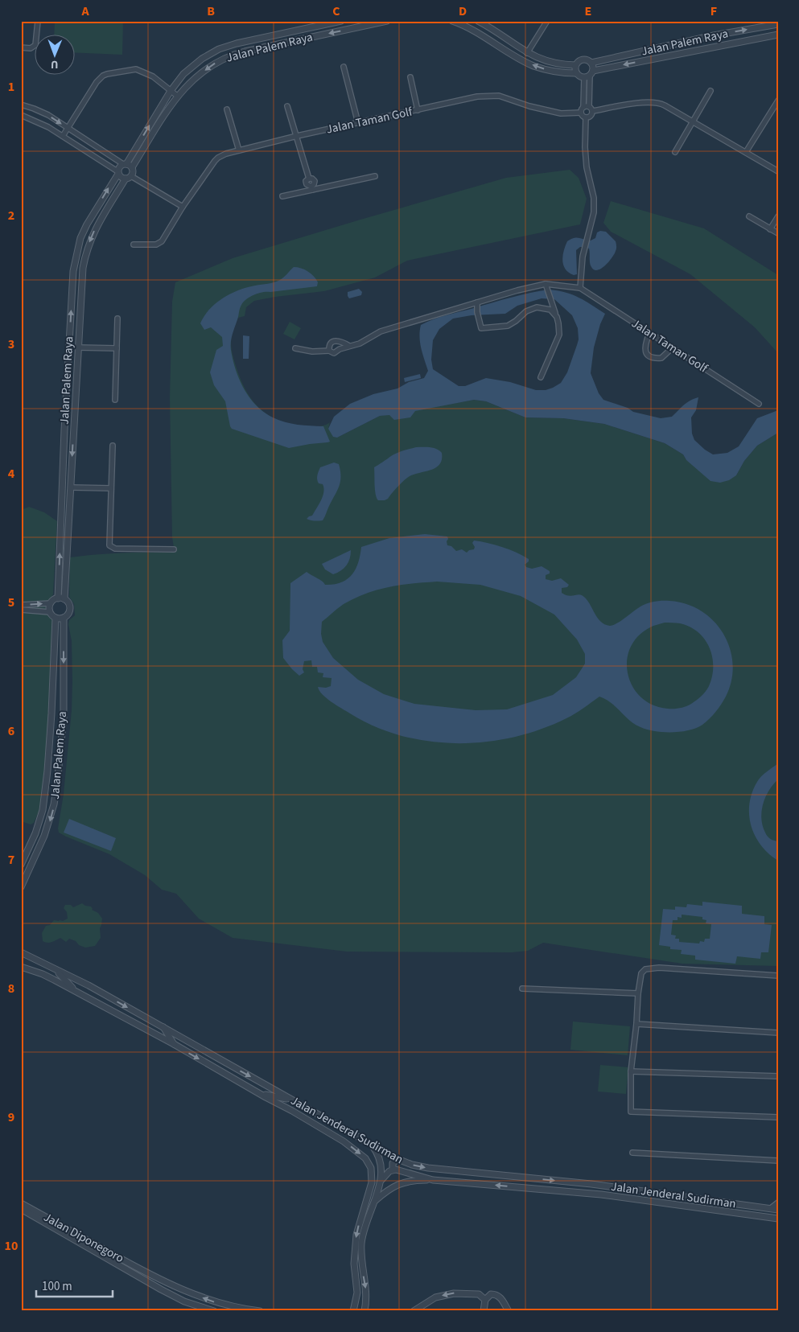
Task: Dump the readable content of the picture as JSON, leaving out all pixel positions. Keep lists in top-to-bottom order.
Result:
{
  "streets": {
    "street": [
      "Jalan Palem Raya",
      "Jalan Taman Golf",
      "Jalan Jenderal Sudirman",
      "Jalan Diponegoro"
    ]
  },
  "scale_bar": "100 m",
  "north": "bottom",
  "grid": {
    "columns": [
      "A",
      "B",
      "C",
      "D",
      "E",
      "F"
    ],
    "rows": [
      "1",
      "2",
      "3",
      "4",
      "5",
      "6",
      "7",
      "8",
      "9",
      "10"
    ]
  }
}
